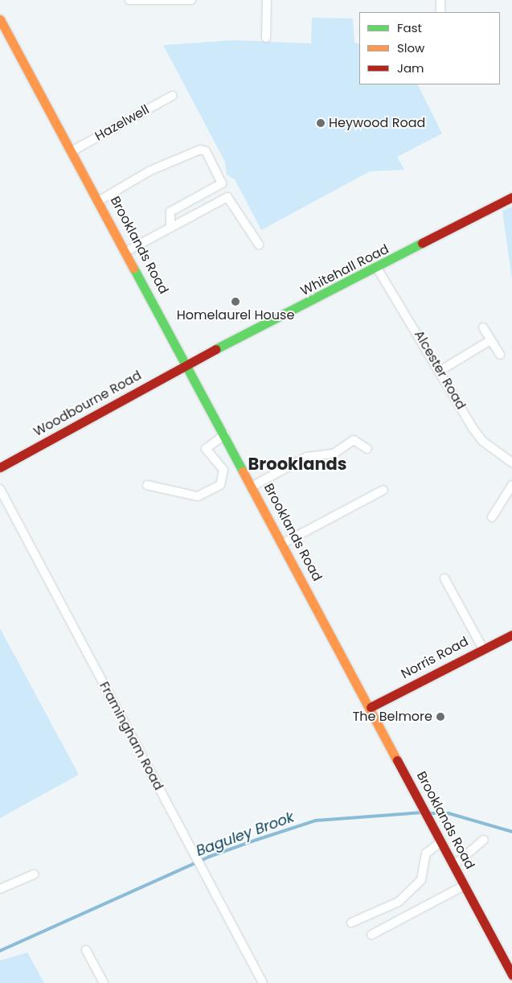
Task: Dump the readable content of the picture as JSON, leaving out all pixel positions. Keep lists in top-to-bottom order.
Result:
{
  "streets": {
    "street": [
      "Hazelwell",
      "Brooklands Road",
      "Whitehall Road",
      "Alcester Road",
      "Woodbourne Road",
      "Norris Road",
      "Framingham Road"
    ]
  },
  "crossings": [
    ["Hazelwell", "Brooklands Road"],
    ["Brooklands Road", "Whitehall Road"],
    ["Brooklands Road", "Woodbourne Road"],
    ["Brooklands Road", "Norris Road"],
    ["Whitehall Road", "Alcester Road"],
    ["Whitehall Road", "Woodbourne Road"]
  ],
  "districts": ["Brooklands"],
  "water": ["Baguley Brook"],
  "places": ["Heywood Road", "Homelaurel House", "The Belmore"],
  "legend": ["Fast", "Slow", "Jam"]
}
